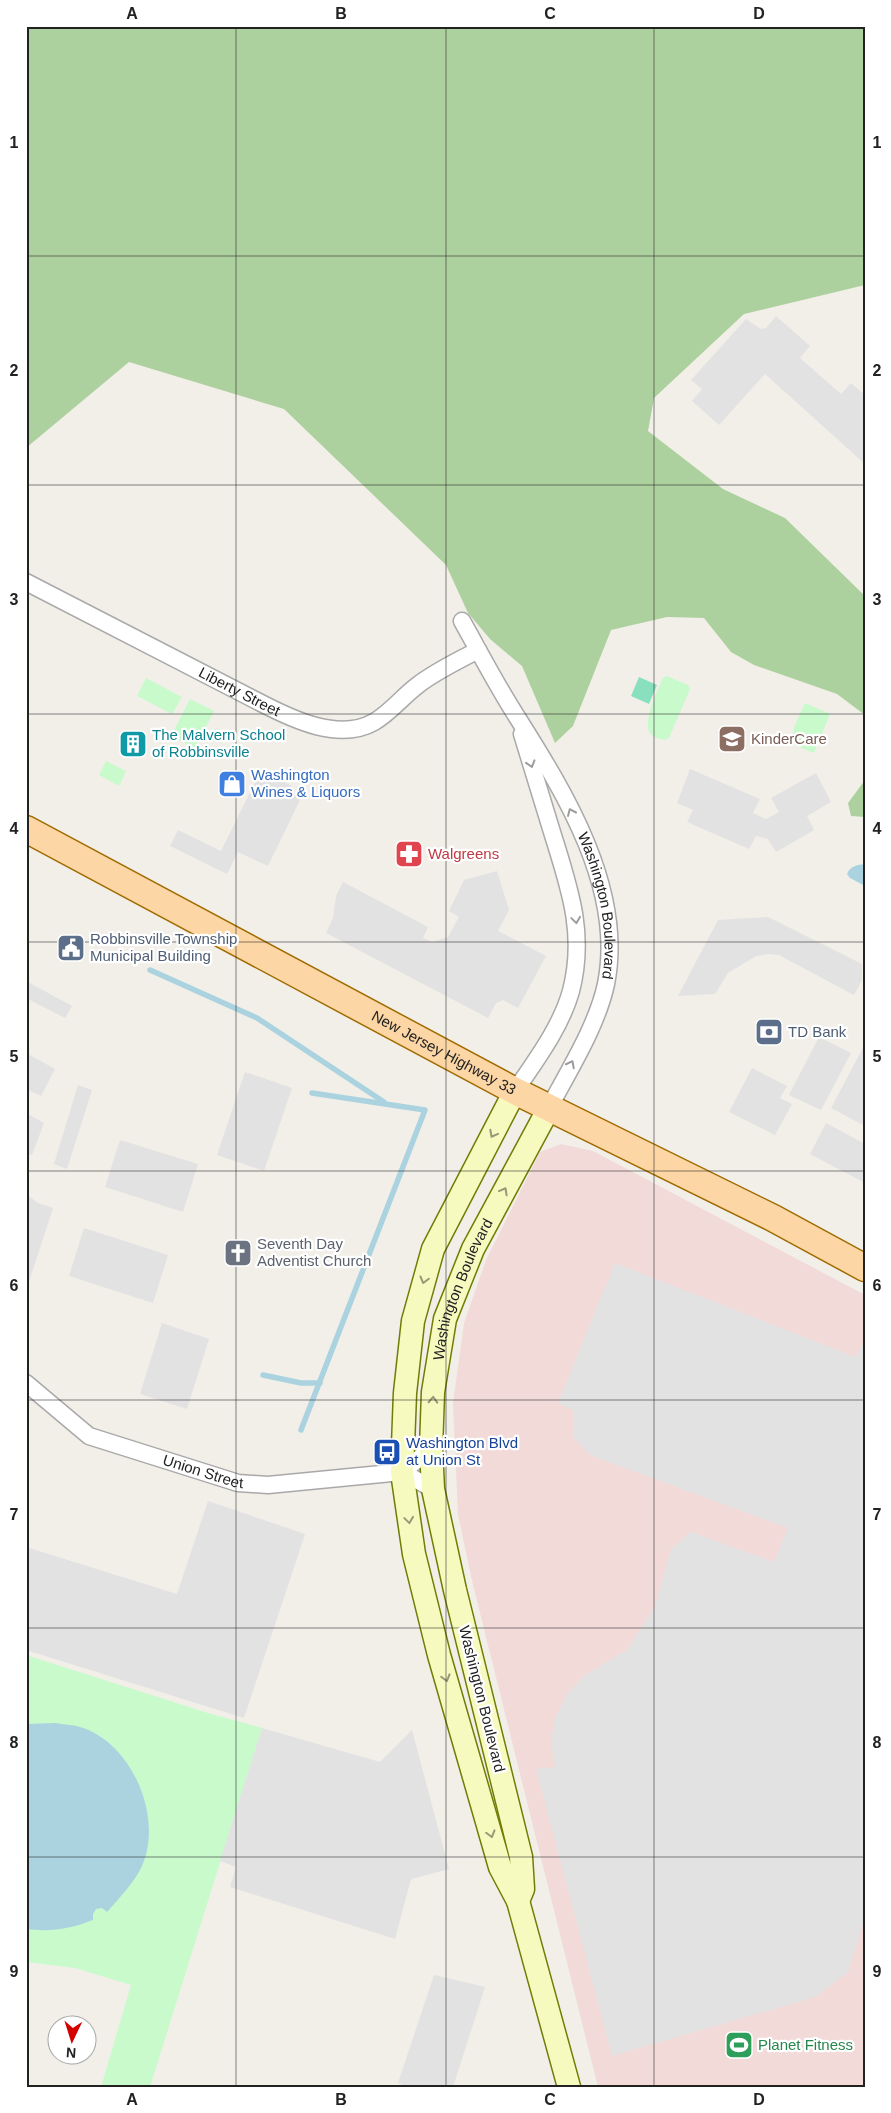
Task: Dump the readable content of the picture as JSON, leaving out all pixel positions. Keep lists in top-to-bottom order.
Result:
{
  "streets": {
    "main road": ["New Jersey Highway 33"],
    "street": ["Liberty Street", "Washington Boulevard", "Union Street"]
  },
  "crossings": [
    ["Liberty Street", "Washington Boulevard"],
    ["Washington Boulevard", "New Jersey Highway 33"],
    ["Washington Boulevard", "Union Street"]
  ],
  "places": {
    "school or university": ["KinderCare"],
    "building": ["The Malvern School of Robbinsville"],
    "shop": ["Washington Wines & Liquors"],
    "pharmacy": ["Walgreens"],
    "public building": ["Robbinsville Township Municipal Building"],
    "bank": ["TD Bank"],
    "church": ["Seventh Day Adventist Church"],
    "bus stop": ["Washington Blvd at Union St"],
    "sports": ["Planet Fitness"]
  },
  "north": "bottom",
  "grid": {
    "columns": [
      "A",
      "B",
      "C",
      "D"
    ],
    "rows": [
      "1",
      "2",
      "3",
      "4",
      "5",
      "6",
      "7",
      "8",
      "9"
    ]
  }
}
